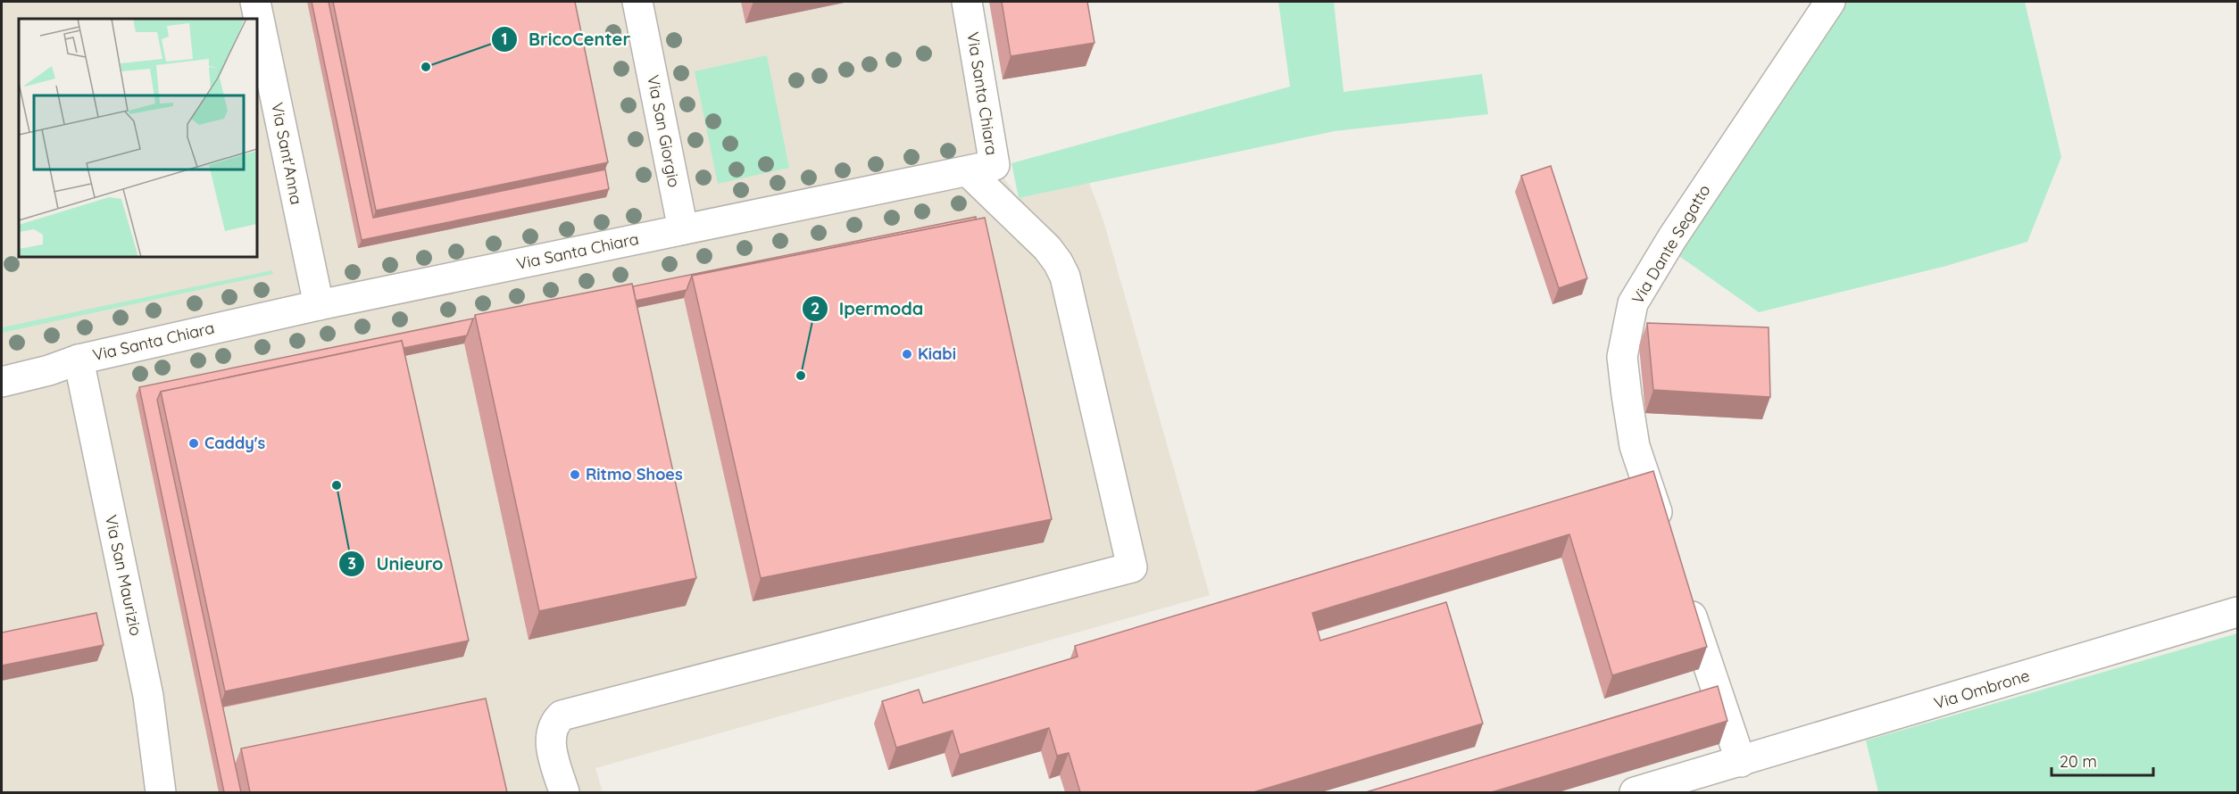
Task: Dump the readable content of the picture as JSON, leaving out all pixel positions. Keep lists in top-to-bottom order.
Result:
{
  "streets": {
    "street": [
      "Via Santa Chiara",
      "Via San Giorgio",
      "Via Sant'Anna",
      "Via Dante Segatto",
      "Via San Maurizio",
      "Via Ombrone"
    ]
  },
  "crossings": [
    ["Via Santa Chiara", "Via San Giorgio"],
    ["Via Santa Chiara", "Via Sant'Anna"],
    ["Via Santa Chiara", "Via San Maurizio"]
  ],
  "places": [
    "BricoCenter",
    "Kiabi",
    "Ipermoda",
    "Caddy's",
    "Ritmo Shoes",
    "Unieuro"
  ],
  "scale_bar": "20 m"
}
